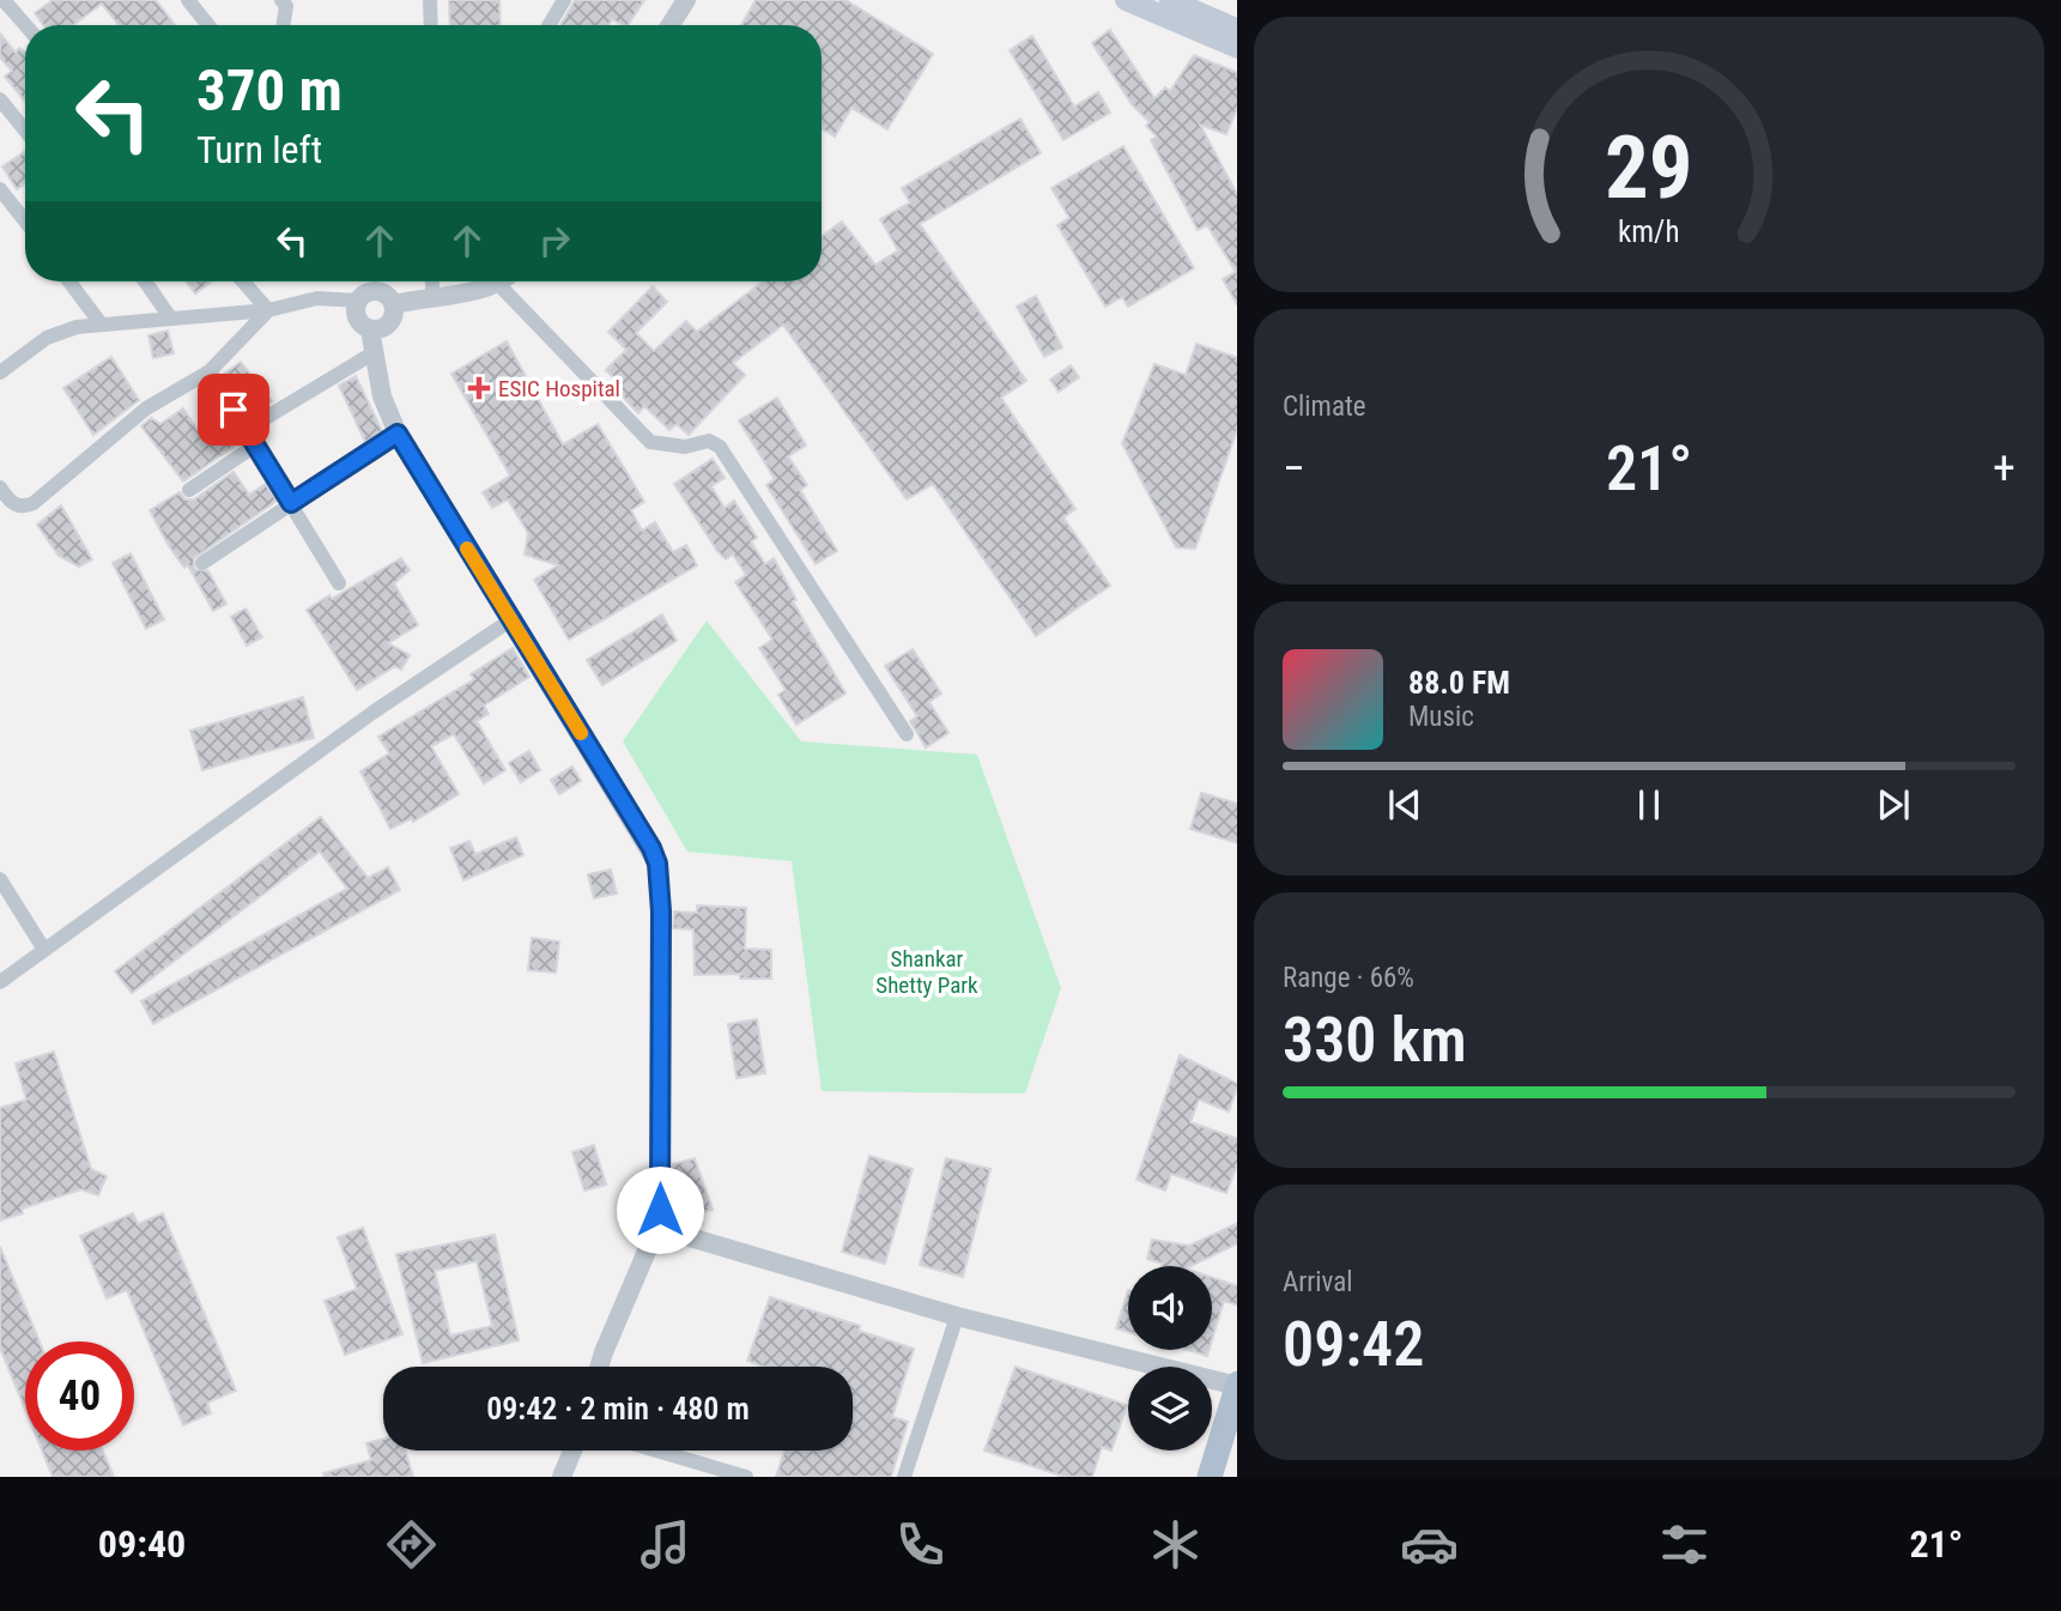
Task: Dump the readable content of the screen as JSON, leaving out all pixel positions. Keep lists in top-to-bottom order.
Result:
{
  "parks": ["Shankar Shetty Park"],
  "places": {
    "health": ["ESIC Hospital"]
  },
  "page": {
    "turn": ["370 m", "Turn left"],
    "tile": [
      "Climate",
      ["Range · 66%", "330 km"],
      ["Arrival", "09:42"]
    ],
    "heat": ["−", "21°", "+"],
    "song": ["88.0 FM", "Music"],
    "limit": "40",
    "trip": "09:42 · 2 min · 480 m",
    "tabs": ["09:40", "21°"],
    "gauge": ["29", "km/h"]
  }
}
